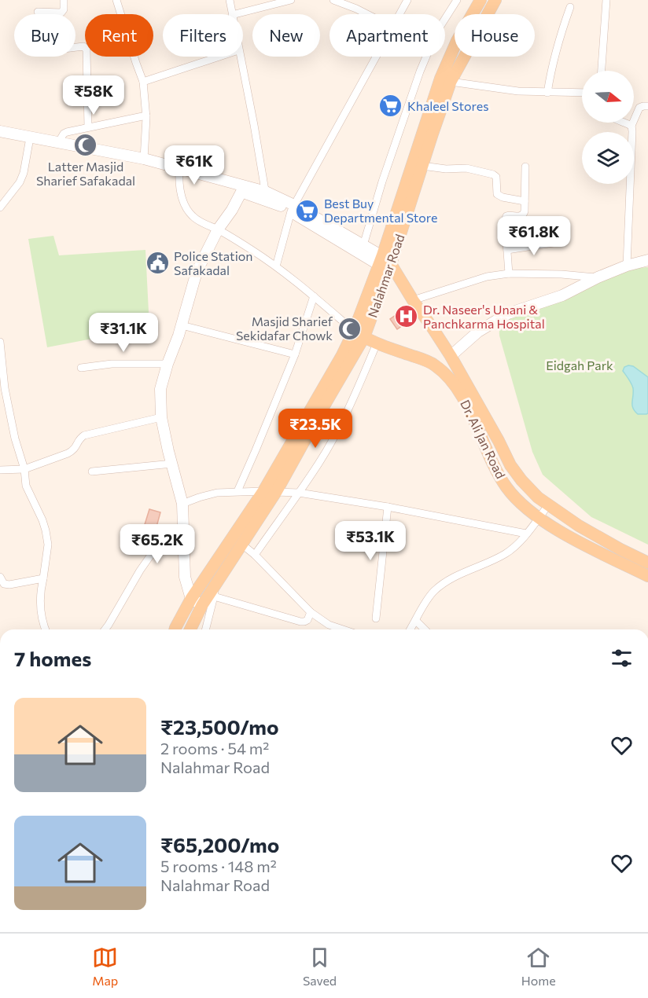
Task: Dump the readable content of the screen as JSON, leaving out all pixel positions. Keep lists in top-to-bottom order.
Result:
{
  "streets": {
    "main road": ["Nalahmar Road", "Dr. Ali Jan Road"]
  },
  "crossings": [
    ["Nalahmar Road", "Dr. Ali Jan Road"]
  ],
  "parks": ["Eidgah Park"],
  "places": {
    "supermarket": ["Khaleel Stores", "Best Buy Departmental Store"],
    "mosque": ["Latter Masjid Sharief Safakadal", "Masjid Sharief Sekidafar Chowk"],
    "public building": ["Police Station Safakadal"],
    "hospital": ["Dr. Naseer's Unani & Panchkarma Hospital"]
  },
  "north": "right",
  "page": {
    "chip": [
      "Buy",
      "Rent",
      "Filters",
      "New",
      "Apartment",
      "House"
    ],
    "price": [
      "₹58K",
      "₹61K",
      "₹61.8K",
      "₹31.1K",
      "₹23.5K",
      "₹53.1K",
      "₹65.2K"
    ],
    "heading": "7 homes",
    "list": [
      {
        "name": "₹23,500/mo",
        "note": "2 rooms · 54 m² · Nalahmar Road"
      },
      {
        "name": "₹65,200/mo",
        "note": "5 rooms · 148 m² · Nalahmar Road"
      }
    ],
    "tabs": ["Map", "Saved", "Home"]
  }
}
